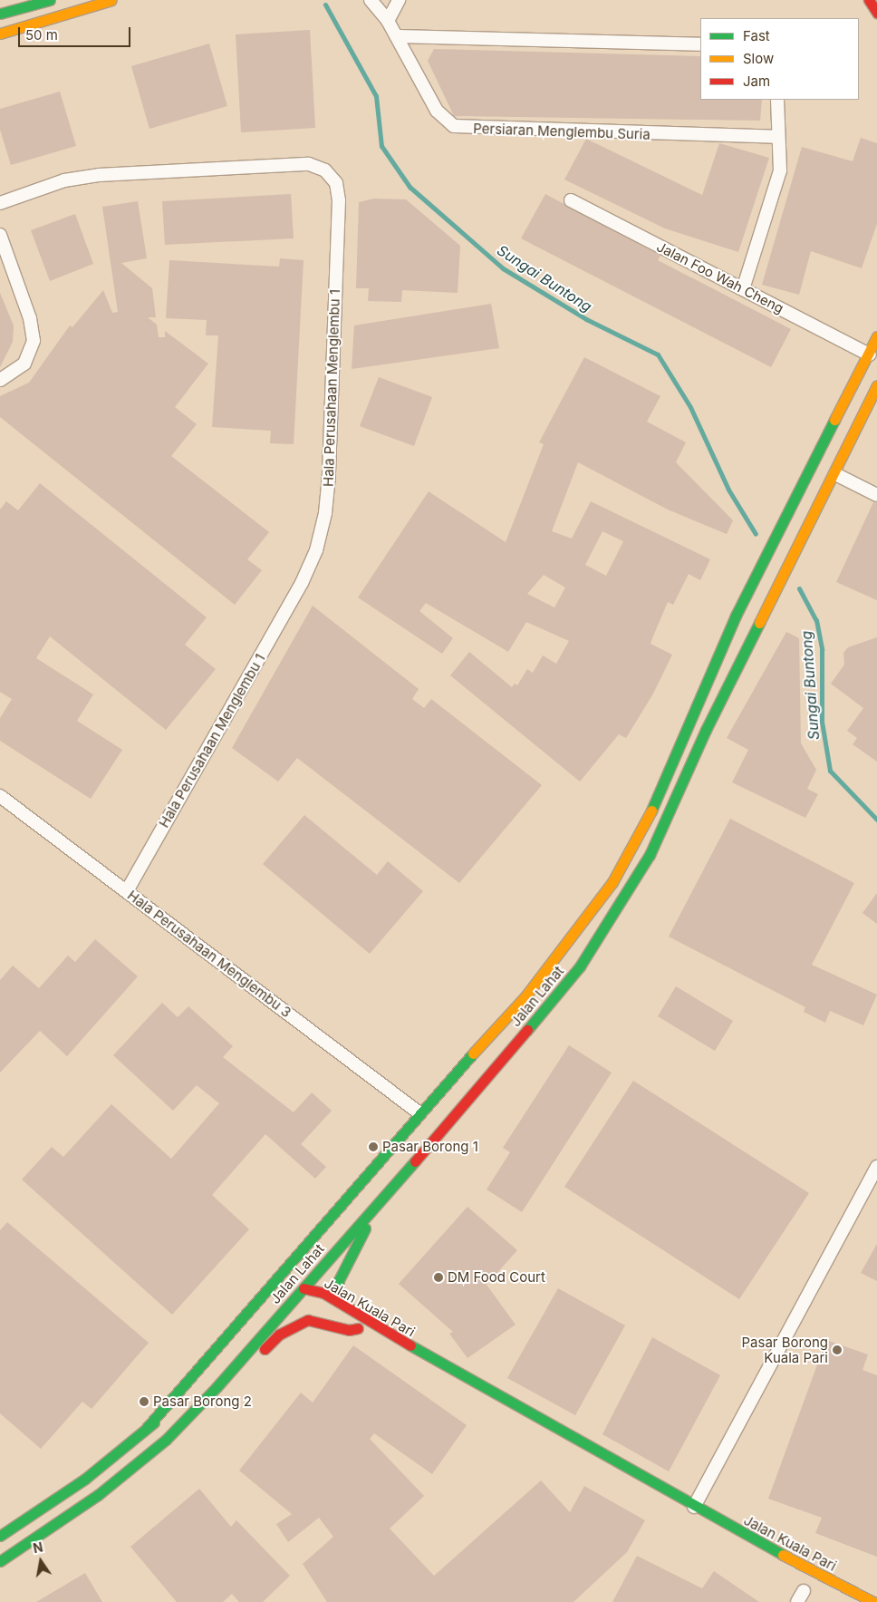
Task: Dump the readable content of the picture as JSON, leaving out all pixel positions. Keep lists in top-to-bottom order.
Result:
{
  "streets": {
    "main road": ["Jalan Lahat", "Jalan Kuala Pari"],
    "street": [
      "Persiaran Menglembu Suria",
      "Jalan Foo Wah Cheng",
      "Hala Perusahaan Menglembu 1",
      "Hala Perusahaan Menglembu 3"
    ]
  },
  "crossings": [
    ["Hala Perusahaan Menglembu 1", "Hala Perusahaan Menglembu 3"],
    ["Jalan Lahat", "Jalan Kuala Pari"]
  ],
  "water": ["Sungai Buntong"],
  "places": [
    "Pasar Borong 1",
    "DM Food Court",
    "Pasar Borong Kuala Pari",
    "Pasar Borong 2"
  ],
  "legend": ["Fast", "Slow", "Jam"],
  "scale_bar": "50 m",
  "north": "top"
}
